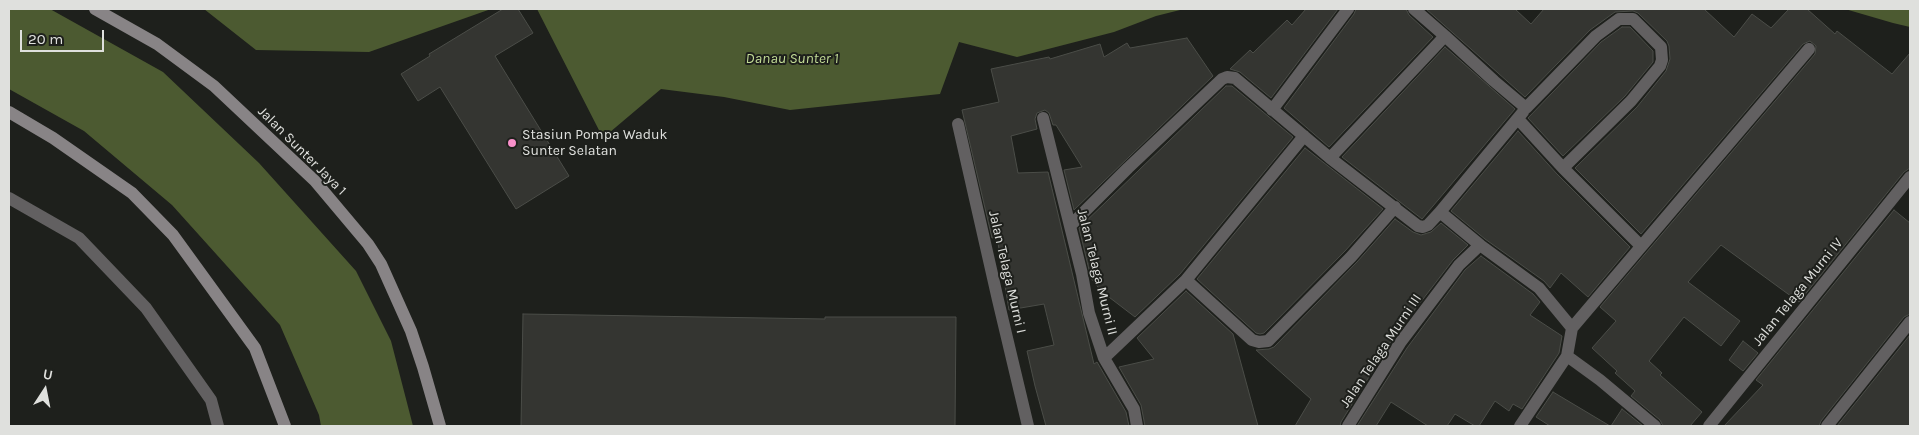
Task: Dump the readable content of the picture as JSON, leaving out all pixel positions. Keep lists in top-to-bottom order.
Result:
{
  "streets": {
    "street": [
      "Jalan Sunter Jaya 1",
      "Jalan Telaga Murni I",
      "Jalan Telaga Murni II",
      "Jalan Telaga Murni IV",
      "Jalan Telaga Murni III"
    ]
  },
  "water": ["Danau Sunter 1"],
  "places": ["Stasiun Pompa Waduk Sunter Selatan"],
  "scale_bar": "20 m",
  "north": "top"
}
